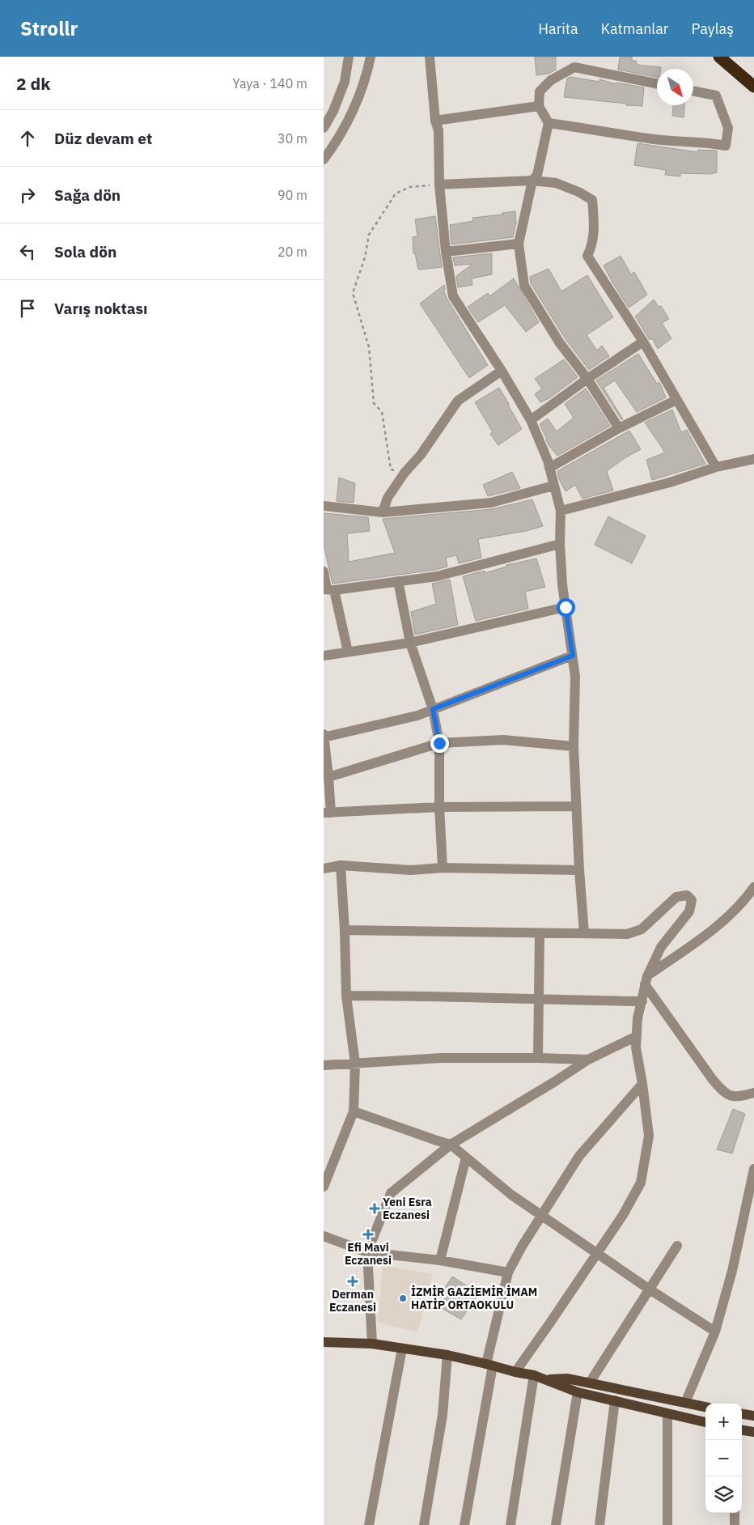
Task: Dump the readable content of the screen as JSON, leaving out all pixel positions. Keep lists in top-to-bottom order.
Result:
{
  "places": {
    "health": ["Yeni Esra Eczanesi", "Efi Mavi Eczanesi", "Derman Eczanesi"],
    "other": ["İZMİR GAZİEMİR İMAM HATİP ORTAOKULU"]
  },
  "north": "bottom right",
  "page": {
    "header": "Strollr",
    "nav": ["Harita", "Katmanlar", "Paylaş"],
    "heading": ["2 dk", "Yaya · 140 m"],
    "list": [
      ["Düz devam et", "30 m"],
      ["Sağa dön", "90 m"],
      ["Sola dön", "20 m"],
      "Varış noktası"
    ],
    "map_buttons": ["+", "−"]
  }
}
